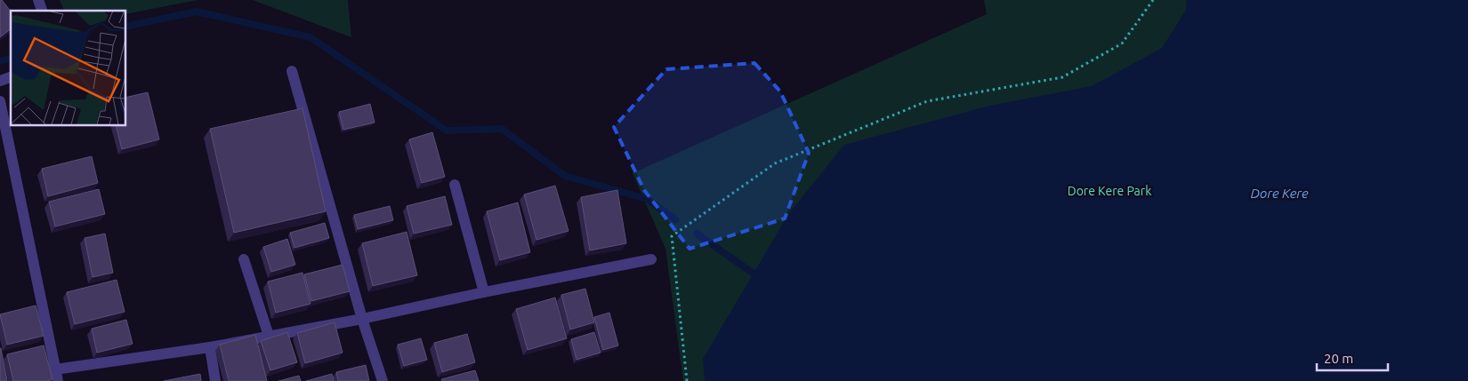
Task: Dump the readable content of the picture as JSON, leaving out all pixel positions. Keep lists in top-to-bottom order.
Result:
{
  "water": ["Dore Kere"],
  "parks": ["Dore Kere Park"],
  "scale_bar": "20 m"
}
